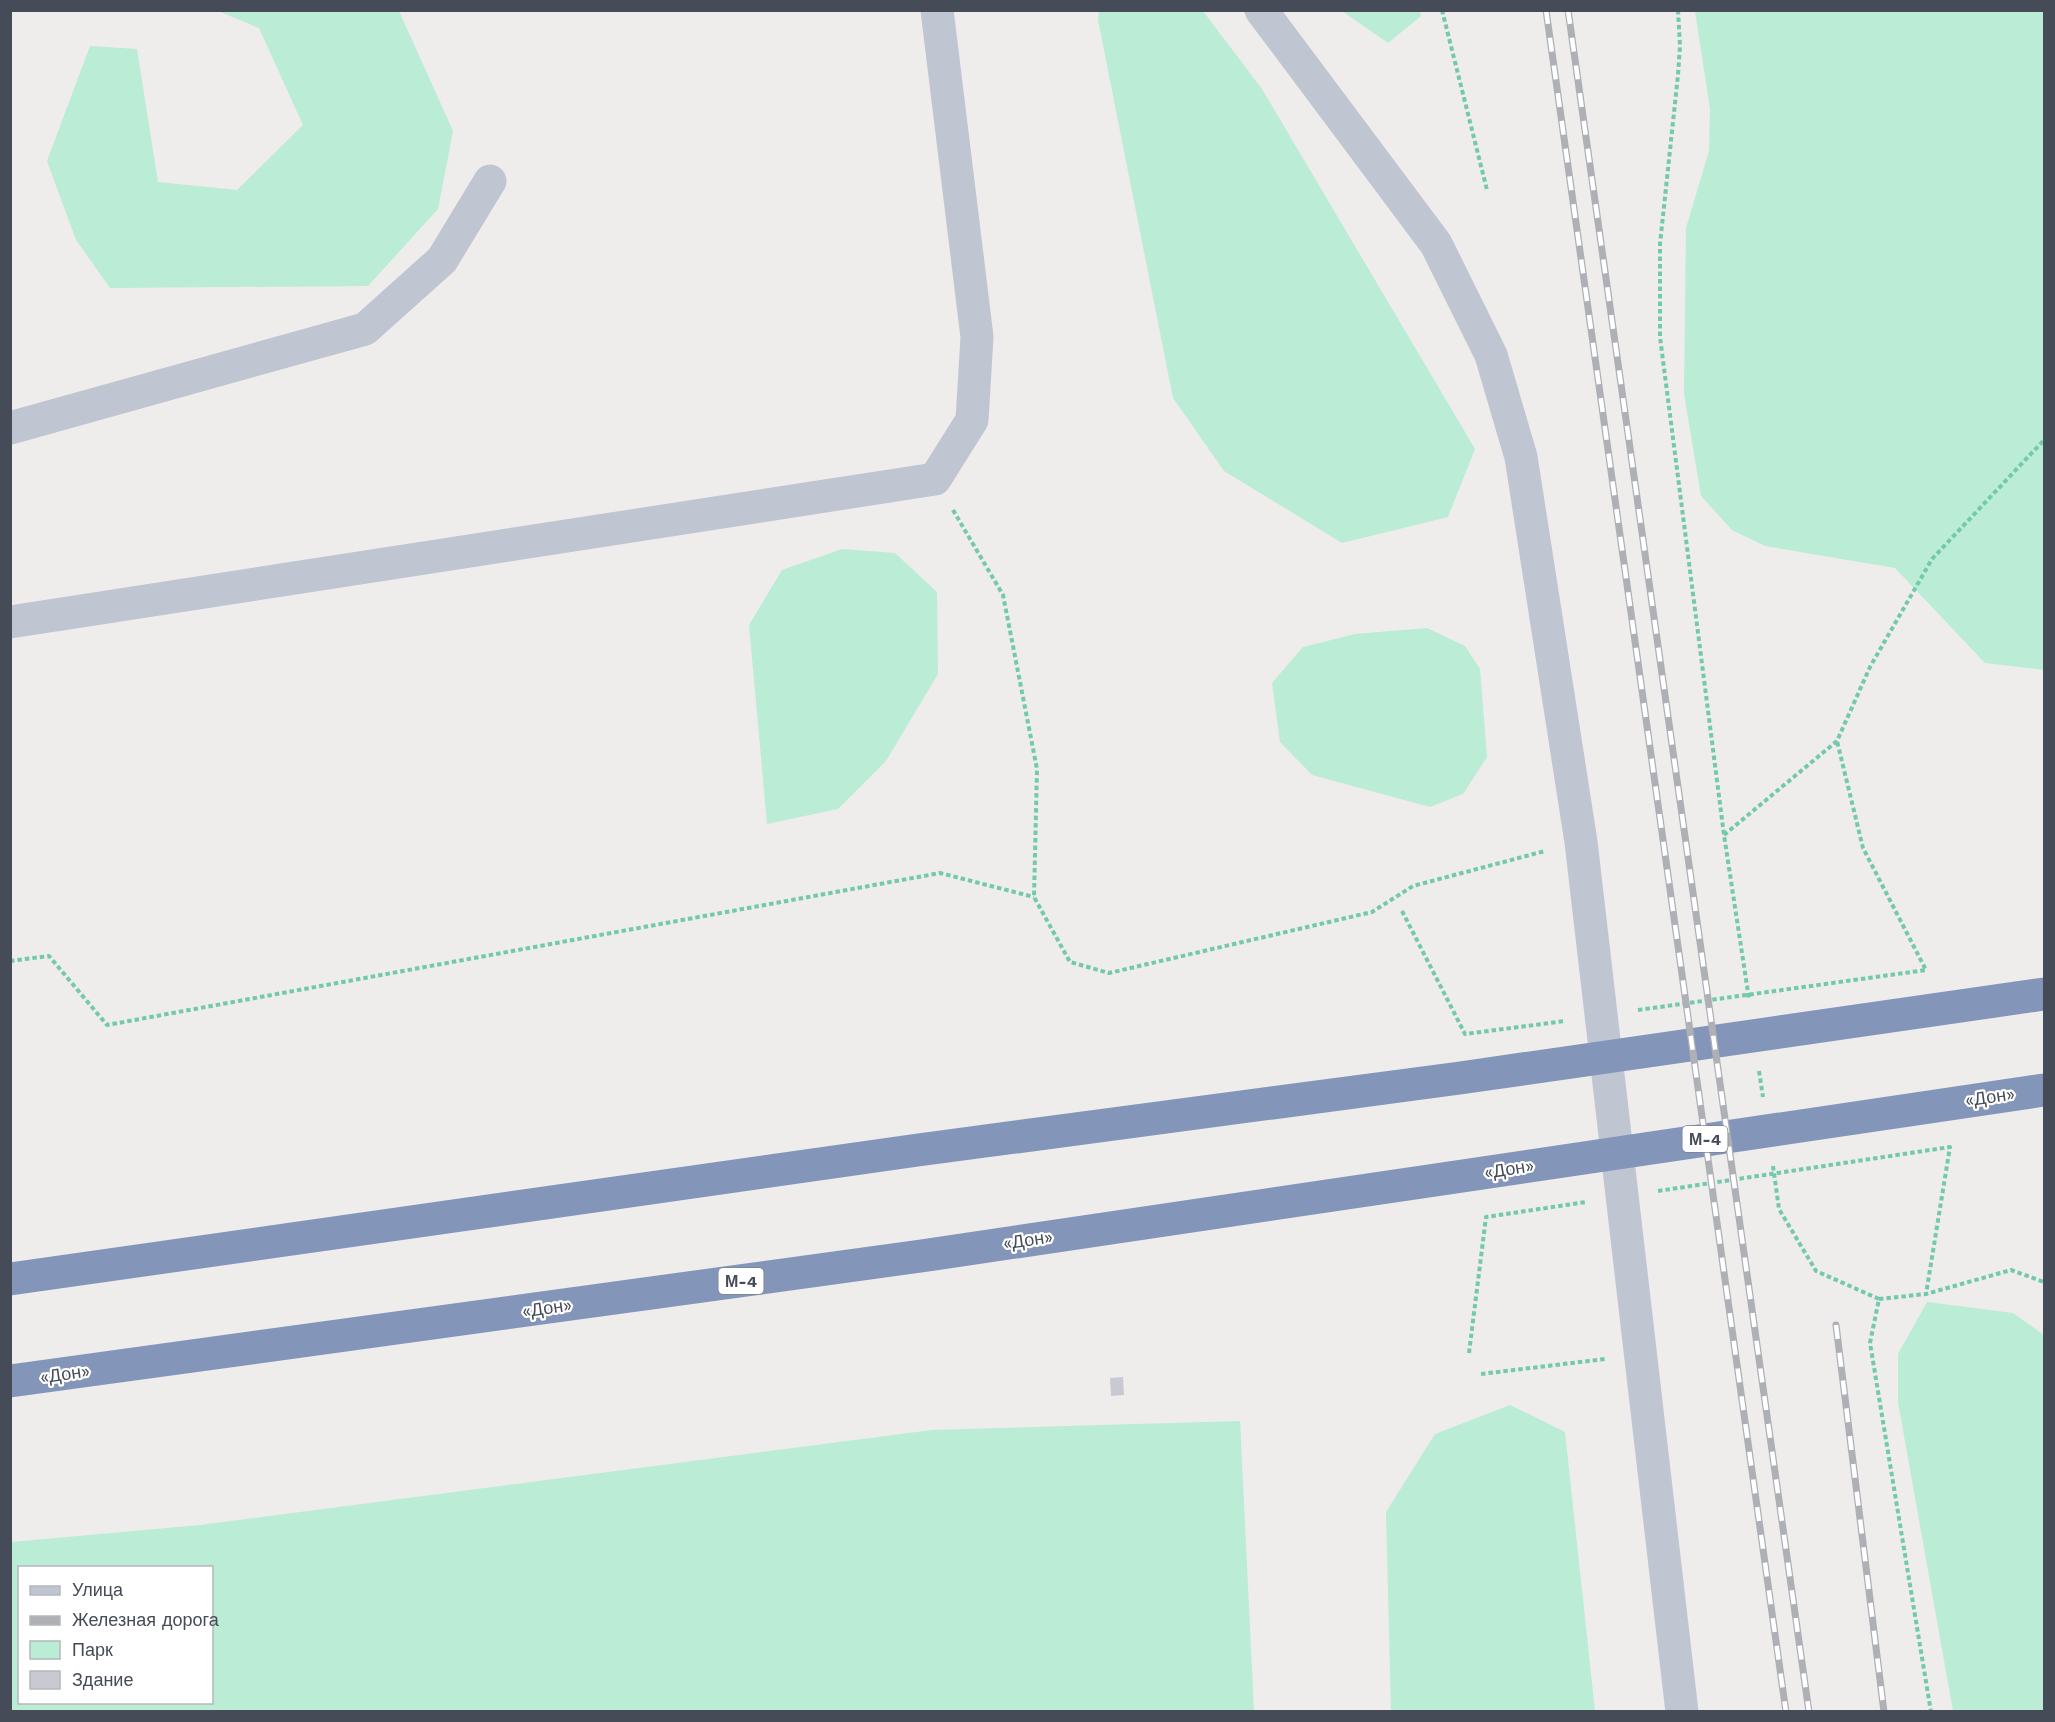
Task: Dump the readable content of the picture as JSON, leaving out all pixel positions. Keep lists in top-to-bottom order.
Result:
{
  "streets": {
    "highway": ["«Дон»", "М-4"]
  },
  "legend": [
    "Улица",
    "Железная дорога",
    "Парк",
    "Здание"
  ]
}
